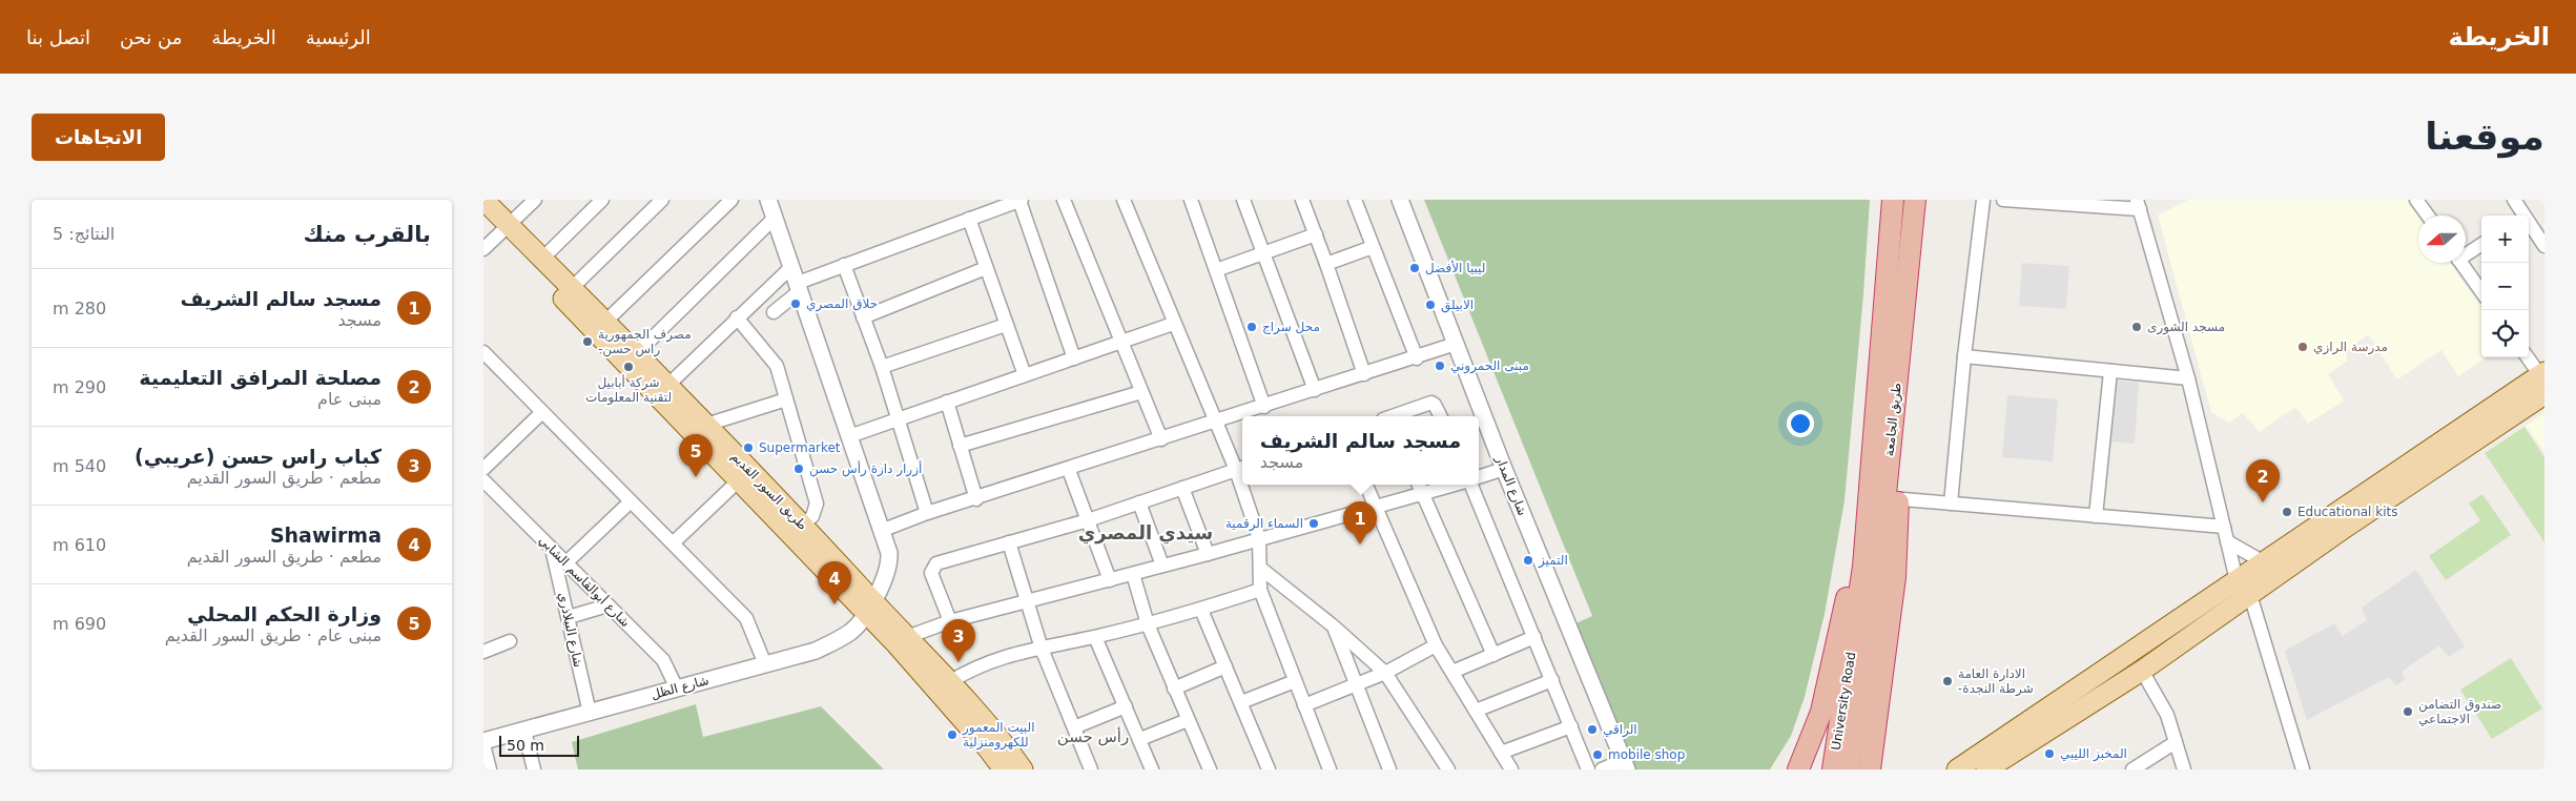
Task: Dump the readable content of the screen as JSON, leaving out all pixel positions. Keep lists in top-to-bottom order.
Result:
{
  "streets": {
    "highway": ["طريق الجامعة", "University Road"],
    "main road": ["طريق السور القديم"],
    "street": [
      "شارع المدار",
      "شارع أبوالقاسم الشابي",
      "شارع البيلاذري",
      "شارع الظل"
    ]
  },
  "crossings": [
    ["طريق الجامعة", "University Road"],
    ["طريق السور القديم", "شارع الظل"],
    ["شارع أبوالقاسم الشابي", "شارع البيلاذري"],
    ["شارع أبوالقاسم الشابي", "شارع الظل"],
    ["شارع البيلاذري", "شارع الظل"]
  ],
  "districts": ["سيدي المصري", "رأس حسن"],
  "places": [
    "ليبيا الأفضل",
    "حلاق المصري",
    "الابيلق",
    "محل سراج",
    "مسجد الشورى",
    "مصرف الجمهورية -راس حسن",
    "مدرسة الرازي",
    "مبنى الحمروني",
    "شركة أبابيل لتقنية المعلومات",
    "Supermarket",
    "أزرار دازة رأس حسن",
    "Educational kits",
    "السماء الرقمية",
    "التميز",
    "الادارة العامة -شرطة النجدة",
    "صندوق التضامن الاجتماعي",
    "الراقي",
    "البيت المعمور للكهرومنزلية",
    "المخبز الليبي",
    "mobile shop"
  ],
  "scale_bar": "50 m",
  "north": "left",
  "page": {
    "header": "الخريطة",
    "nav": [
      "الرئيسية",
      "الخريطة",
      "من نحن",
      "اتصل بنا"
    ],
    "buttons": "الاتجاهات",
    "title": "موقعنا",
    "heading": ["بالقرب منك", "النتائج: 5"],
    "map_buttons": ["+", "−"],
    "list": [
      {
        "mark": "1",
        "name": "مسجد سالم الشريف",
        "note": "مسجد",
        "value": "280 m"
      },
      {
        "mark": "2",
        "name": "مصلحة المرافق التعليمية",
        "note": "مبنى عام",
        "value": "290 m"
      },
      {
        "mark": "3",
        "name": "كباب راس حسن (عريبي)",
        "note": "مطعم · طريق السور القديم",
        "value": "540 m"
      },
      {
        "mark": "4",
        "name": "Shawirma",
        "note": "مطعم · طريق السور القديم",
        "value": "610 m"
      },
      {
        "mark": "5",
        "name": "وزارة الحكم المحلي",
        "note": "مبنى عام · طريق السور القديم",
        "value": "690 m"
      }
    ],
    "popup": ["مسجد سالم الشريف", "مسجد"],
    "pins": [
      "5",
      "2",
      "1",
      "4",
      "3"
    ],
    "scale": "50 m"
  }
}
